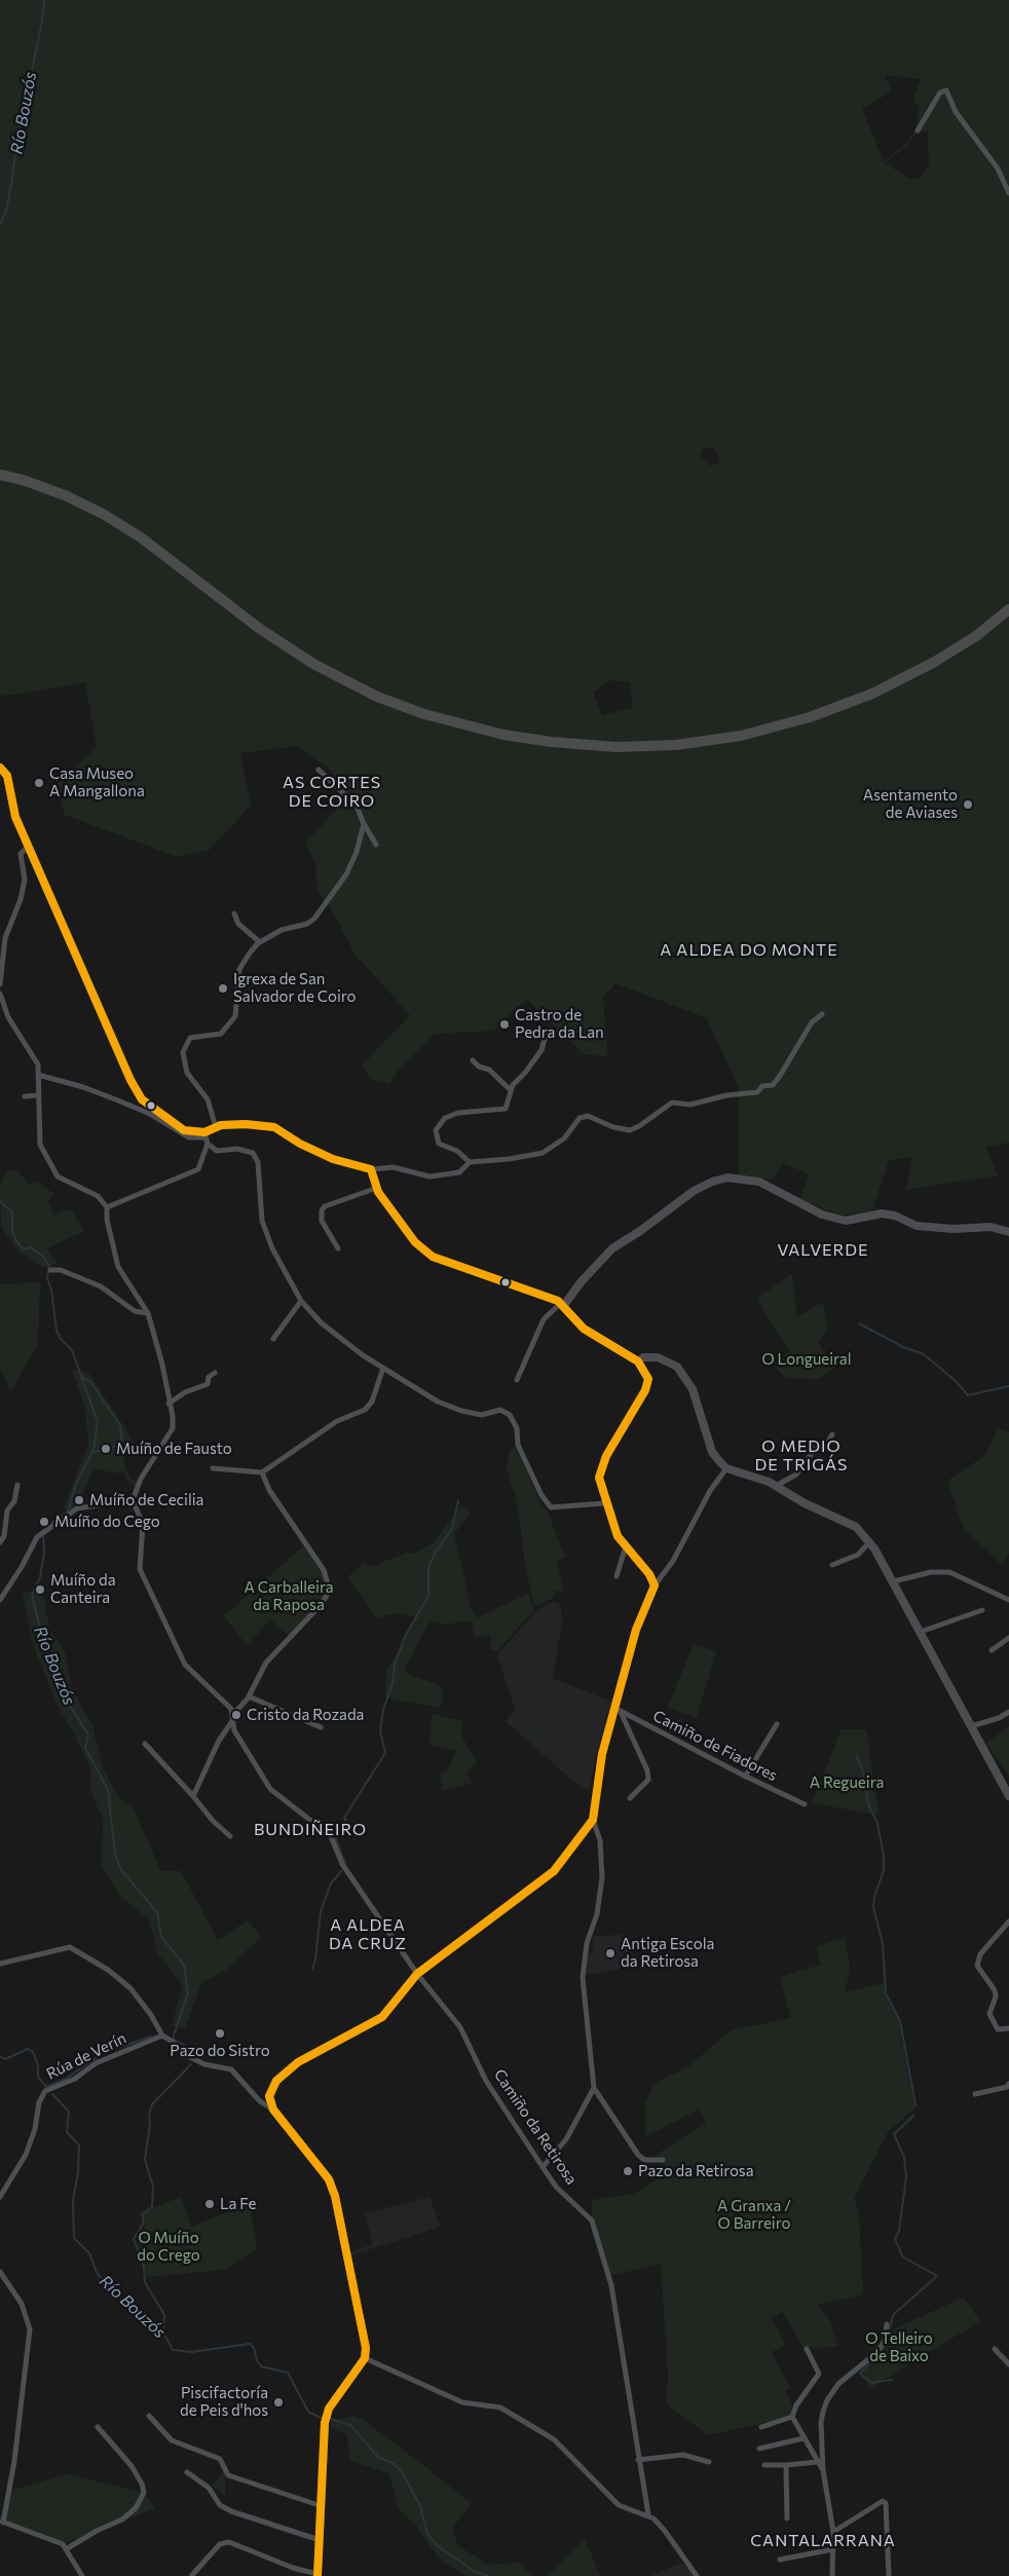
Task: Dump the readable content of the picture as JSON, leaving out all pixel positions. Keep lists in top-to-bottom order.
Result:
{
  "streets": {
    "street": ["Camiño de Fiadores", "Rúa de Verín", "Camiño da Retirosa"]
  },
  "districts": [
    "AS CORTES DE COIRO",
    "A ALDEA DO MONTE",
    "VALVERDE",
    "O MEDIO DE TRIGÁS",
    "BUNDIÑEIRO",
    "A ALDEA DA CRUZ",
    "CANTALARRANA"
  ],
  "water": ["Río Bouzós"],
  "parks": [
    "O Longueiral",
    "A Carballeira da Raposa",
    "A Regueira",
    "A Granxa / O Barreiro",
    "O Muíño do Crego",
    "O Telleiro de Baixo"
  ],
  "places": [
    "Casa Museo A Mangallona",
    "Asentamento de Aviases",
    "Igrexa de San Salvador de Coiro",
    "Castro de Pedra da Lan",
    "Muíño de Fausto",
    "Muíño de Cecilia",
    "Muíño do Cego",
    "Muíño da Canteira",
    "Cristo da Rozada",
    "Antiga Escola da Retirosa",
    "Pazo do Sistro",
    "Pazo da Retirosa",
    "La Fe",
    "Piscifactoría de Peis d'hos"
  ]
}
